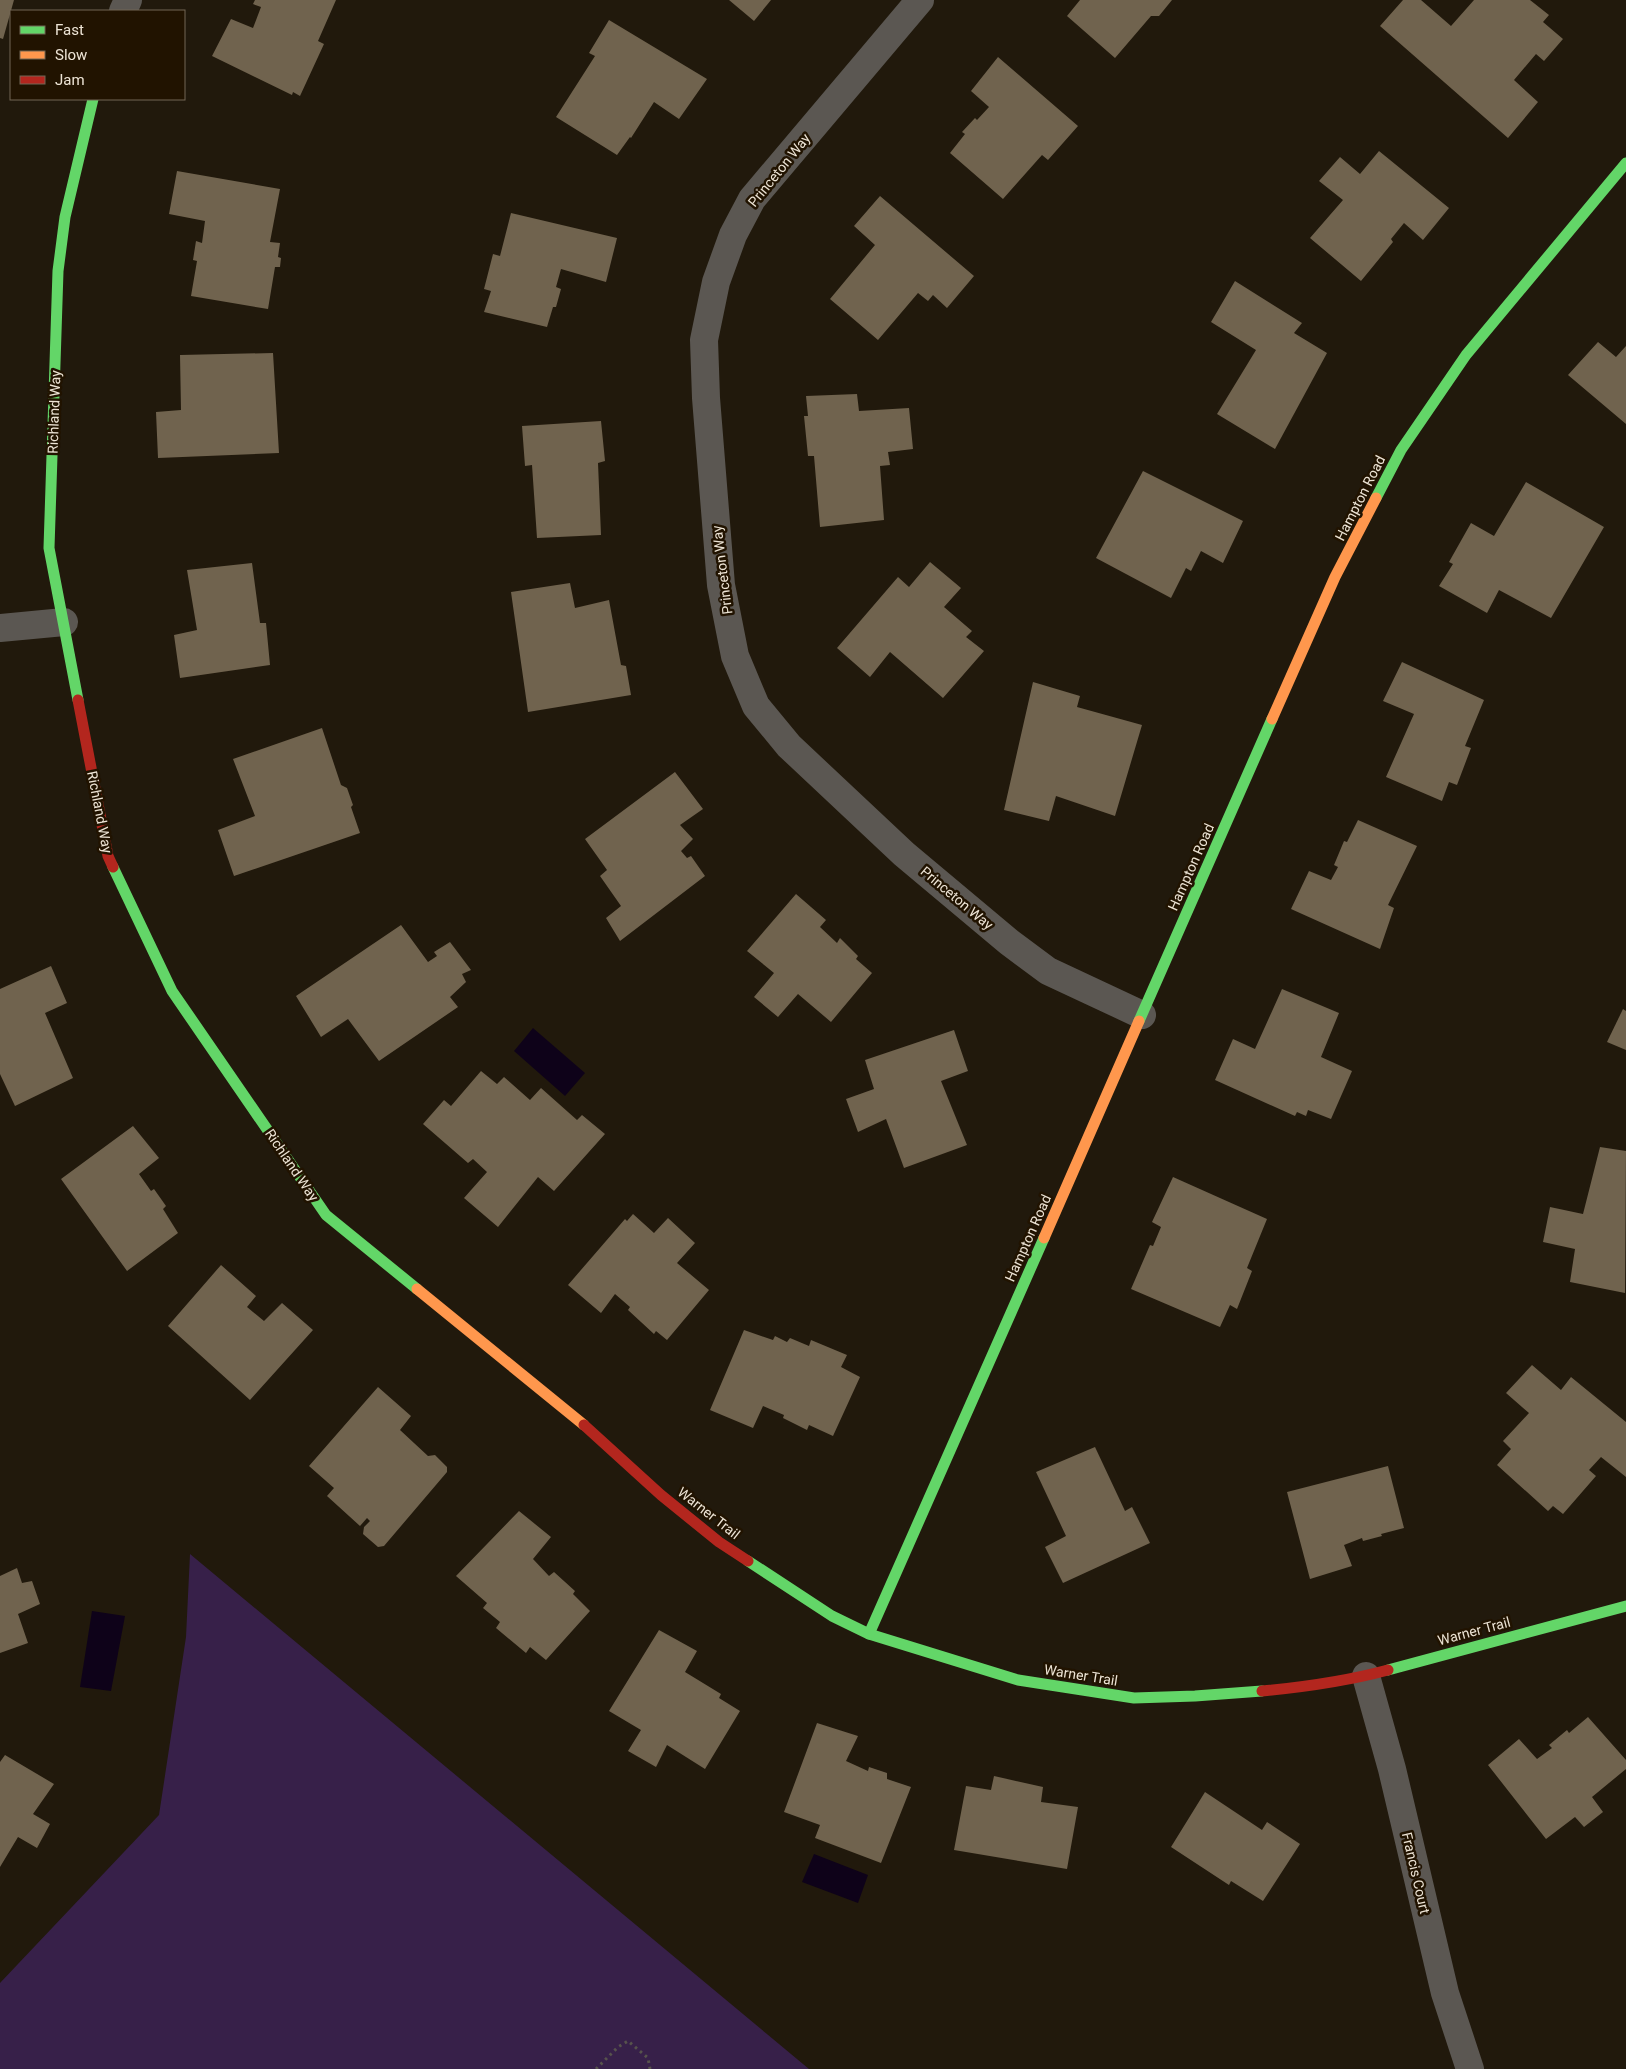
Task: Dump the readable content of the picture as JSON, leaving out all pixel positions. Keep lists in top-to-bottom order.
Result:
{
  "streets": {
    "street": [
      "Princeton Way",
      "Richland Way",
      "Hampton Road",
      "Warner Trail",
      "Francis Court"
    ]
  },
  "crossings": [
    ["Princeton Way", "Hampton Road"],
    ["Richland Way", "Warner Trail"],
    ["Hampton Road", "Warner Trail"],
    ["Warner Trail", "Francis Court"]
  ],
  "legend": ["Fast", "Slow", "Jam"]
}
